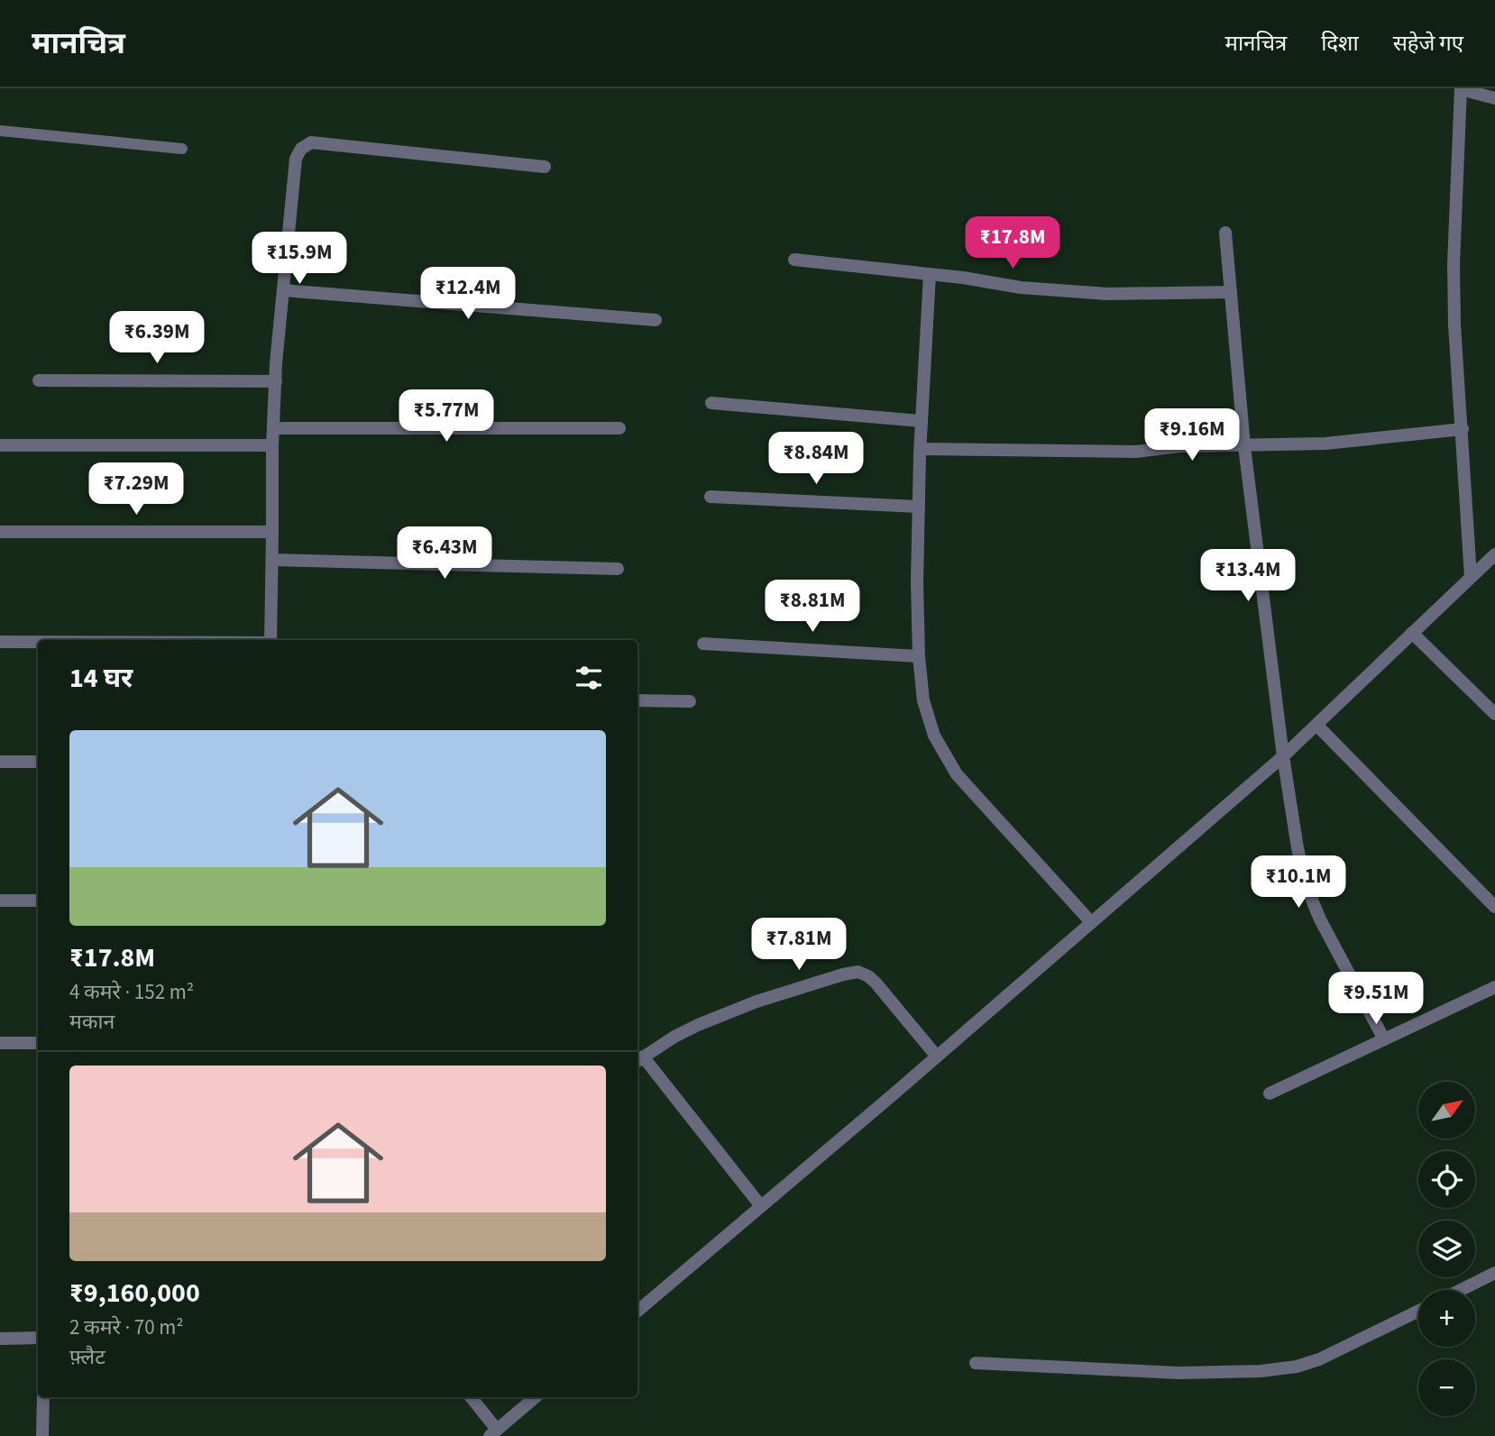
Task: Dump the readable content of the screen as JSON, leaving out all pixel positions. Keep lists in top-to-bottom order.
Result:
{
  "north": "top right",
  "page": {
    "header": "मानचित्र",
    "nav": ["मानचित्र", "दिशा", "सहेजे गए"],
    "price": [
      "₹17.8M",
      "₹15.9M",
      "₹12.4M",
      "₹6.39M",
      "₹5.77M",
      "₹9.16M",
      "₹8.84M",
      "₹7.29M",
      "₹6.43M",
      "₹13.4M",
      "₹8.81M",
      "₹10.1M",
      "₹7.81M",
      "₹9.51M"
    ],
    "heading": "14 घर",
    "list": [
      {
        "name": "₹17.8M",
        "note": "4 कमरे · 152 m² · मकान"
      },
      {
        "name": "₹9,160,000",
        "note": "2 कमरे · 70 m² · फ़्लैट"
      }
    ],
    "map_buttons": ["+", "−"]
  }
}
